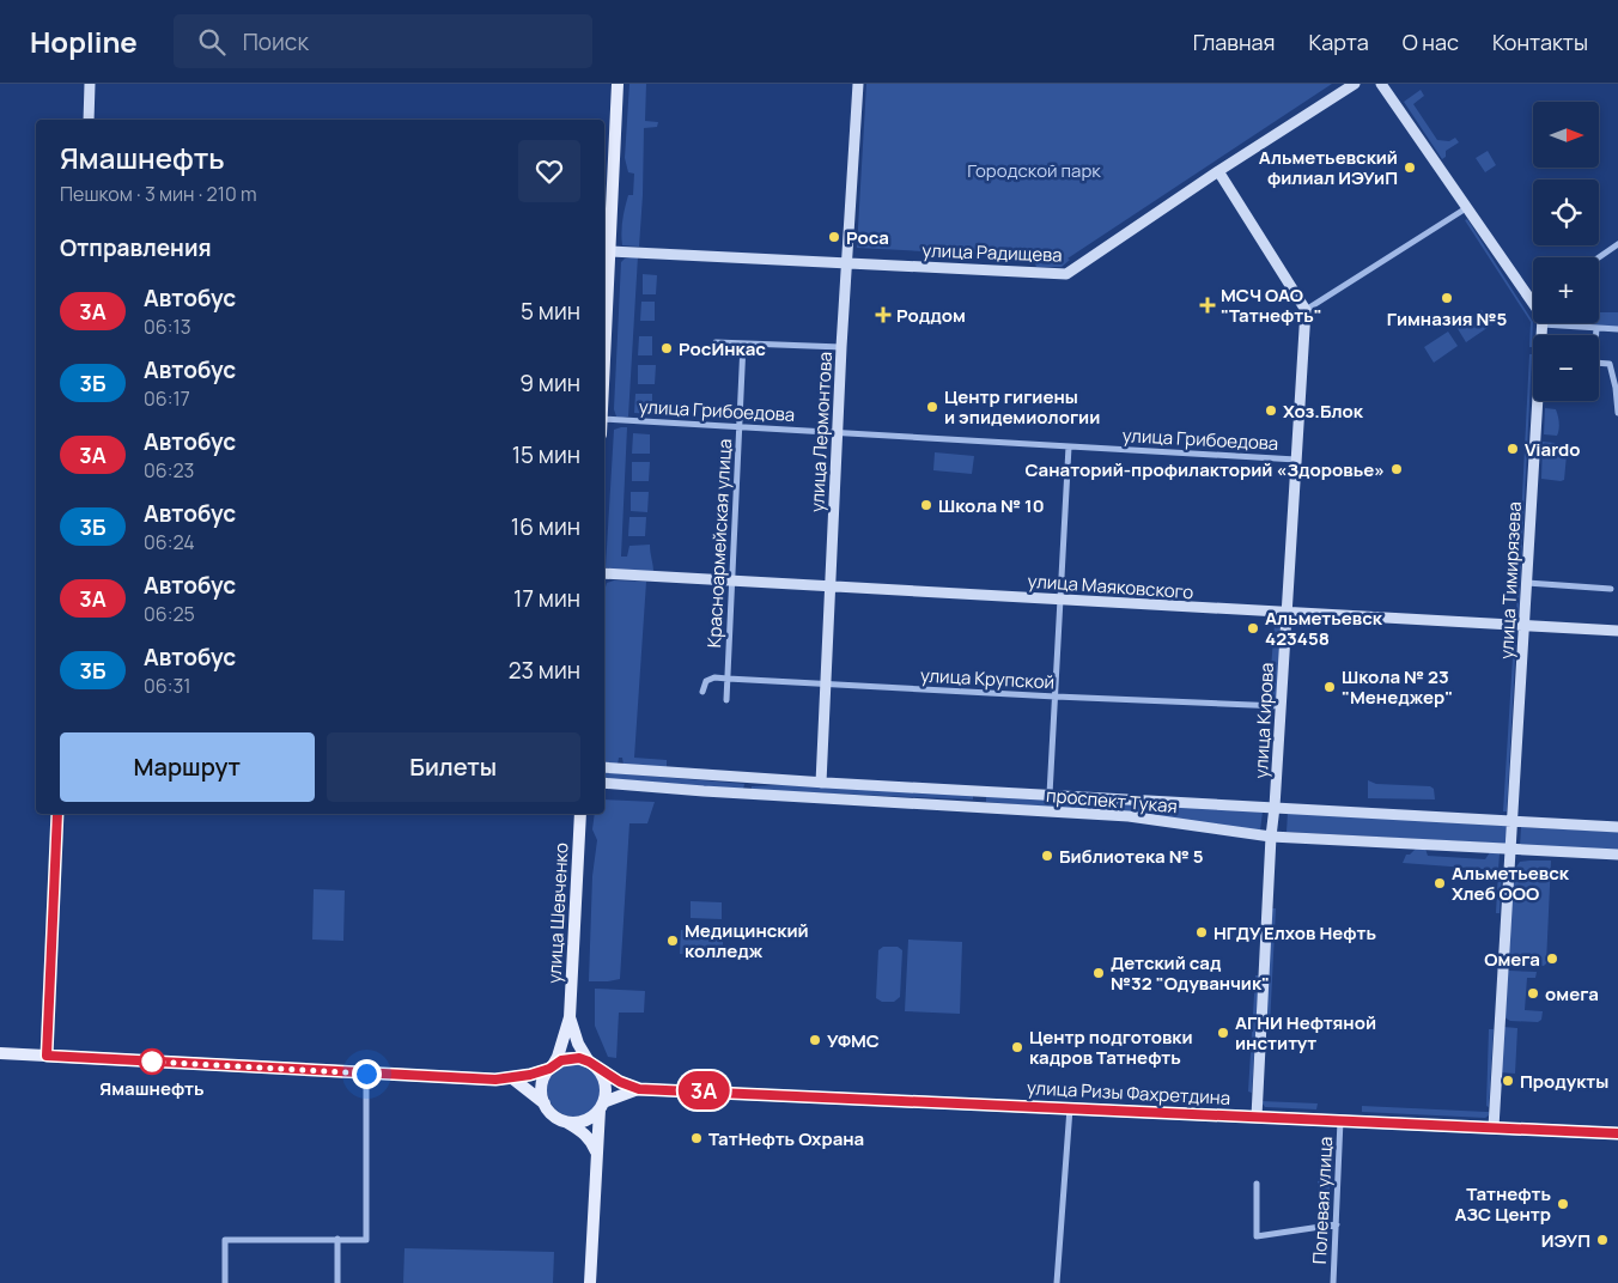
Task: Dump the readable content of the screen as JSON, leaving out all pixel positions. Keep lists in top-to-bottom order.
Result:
{
  "streets": {
    "main road": ["улица Шевченко", "улица Ризы Фахретдина"],
    "street": [
      "улица Радищева",
      "улица Грибоедова",
      "улица Лермонтова",
      "Красноармейская улица",
      "улица Тимирязева",
      "улица Маяковского",
      "улица Крупской",
      "улица Кирова",
      "проспект Тукая",
      "Полевая улица"
    ]
  },
  "crossings": [
    ["улица Радищева", "улица Лермонтова"],
    ["улица Грибоедова", "улица Лермонтова"],
    ["улица Грибоедова", "Красноармейская улица"],
    ["улица Грибоедова", "улица Кирова"],
    ["улица Лермонтова", "улица Маяковского"],
    ["улица Лермонтова", "улица Крупской"],
    ["улица Лермонтова", "проспект Тукая"],
    ["Красноармейская улица", "улица Маяковского"],
    ["Красноармейская улица", "улица Крупской"],
    ["улица Тимирязева", "улица Маяковского"],
    ["улица Тимирязева", "проспект Тукая"],
    ["улица Тимирязева", "улица Ризы Фахретдина"],
    ["улица Маяковского", "улица Кирова"],
    ["улица Крупской", "улица Кирова"],
    ["улица Кирова", "проспект Тукая"],
    ["улица Кирова", "улица Ризы Фахретдина"],
    ["улица Ризы Фахретдина", "Полевая улица"]
  ],
  "parks": ["Городской парк"],
  "places": {
    "other": [
      "Альметьевский филиал ИЭУиП",
      "Роса",
      "Гимназия №5",
      "РосИнкас",
      "Центр гигиены и эпидемиологии",
      "Хоз.Блок",
      "Viardo",
      "Санаторий-профилакторий «Здоровье»",
      "Школа № 10",
      "Альметьевск 423458",
      "Школа № 23 \"Менеджер\"",
      "Библиотека № 5",
      "Альметьевск Хлеб ООО",
      "НГДУ Елхов Нефть",
      "Медицинский колледж",
      "Омега",
      "Детский сад №32 \"Одуванчик\"",
      "омега",
      "АГНИ Нефтяной институт",
      "УФМС",
      "Центр подготовки кадров Татнефть",
      "Ямашнефть",
      "Продукты",
      "ТатНефть Охрана",
      "Татнефть АЗС Центр",
      "ИЭУП"
    ],
    "health": ["МСЧ ОАО \"Татнефть\"", "Роддом"]
  },
  "lines": ["bus line 3А"],
  "north": "right",
  "page": {
    "header": "Hopline",
    "search": "Поиск",
    "nav": [
      "Главная",
      "Карта",
      "О нас",
      "Контакты"
    ],
    "on_map": "3А",
    "map_buttons": ["+", "−"],
    "heading": [
      ["Ямашнефть", "Пешком · 3 мин · 210 m"],
      "Отправления"
    ],
    "list": [
      {
        "mark": "3А",
        "name": "Автобус",
        "note": "06:13",
        "value": "5 мин"
      },
      {
        "mark": "3Б",
        "name": "Автобус",
        "note": "06:17",
        "value": "9 мин"
      },
      {
        "mark": "3А",
        "name": "Автобус",
        "note": "06:23",
        "value": "15 мин"
      },
      {
        "mark": "3Б",
        "name": "Автобус",
        "note": "06:24",
        "value": "16 мин"
      },
      {
        "mark": "3А",
        "name": "Автобус",
        "note": "06:25",
        "value": "17 мин"
      },
      {
        "mark": "3Б",
        "name": "Автобус",
        "note": "06:31",
        "value": "23 мин"
      }
    ],
    "buttons": ["Маршрут", "Билеты"]
  }
}
